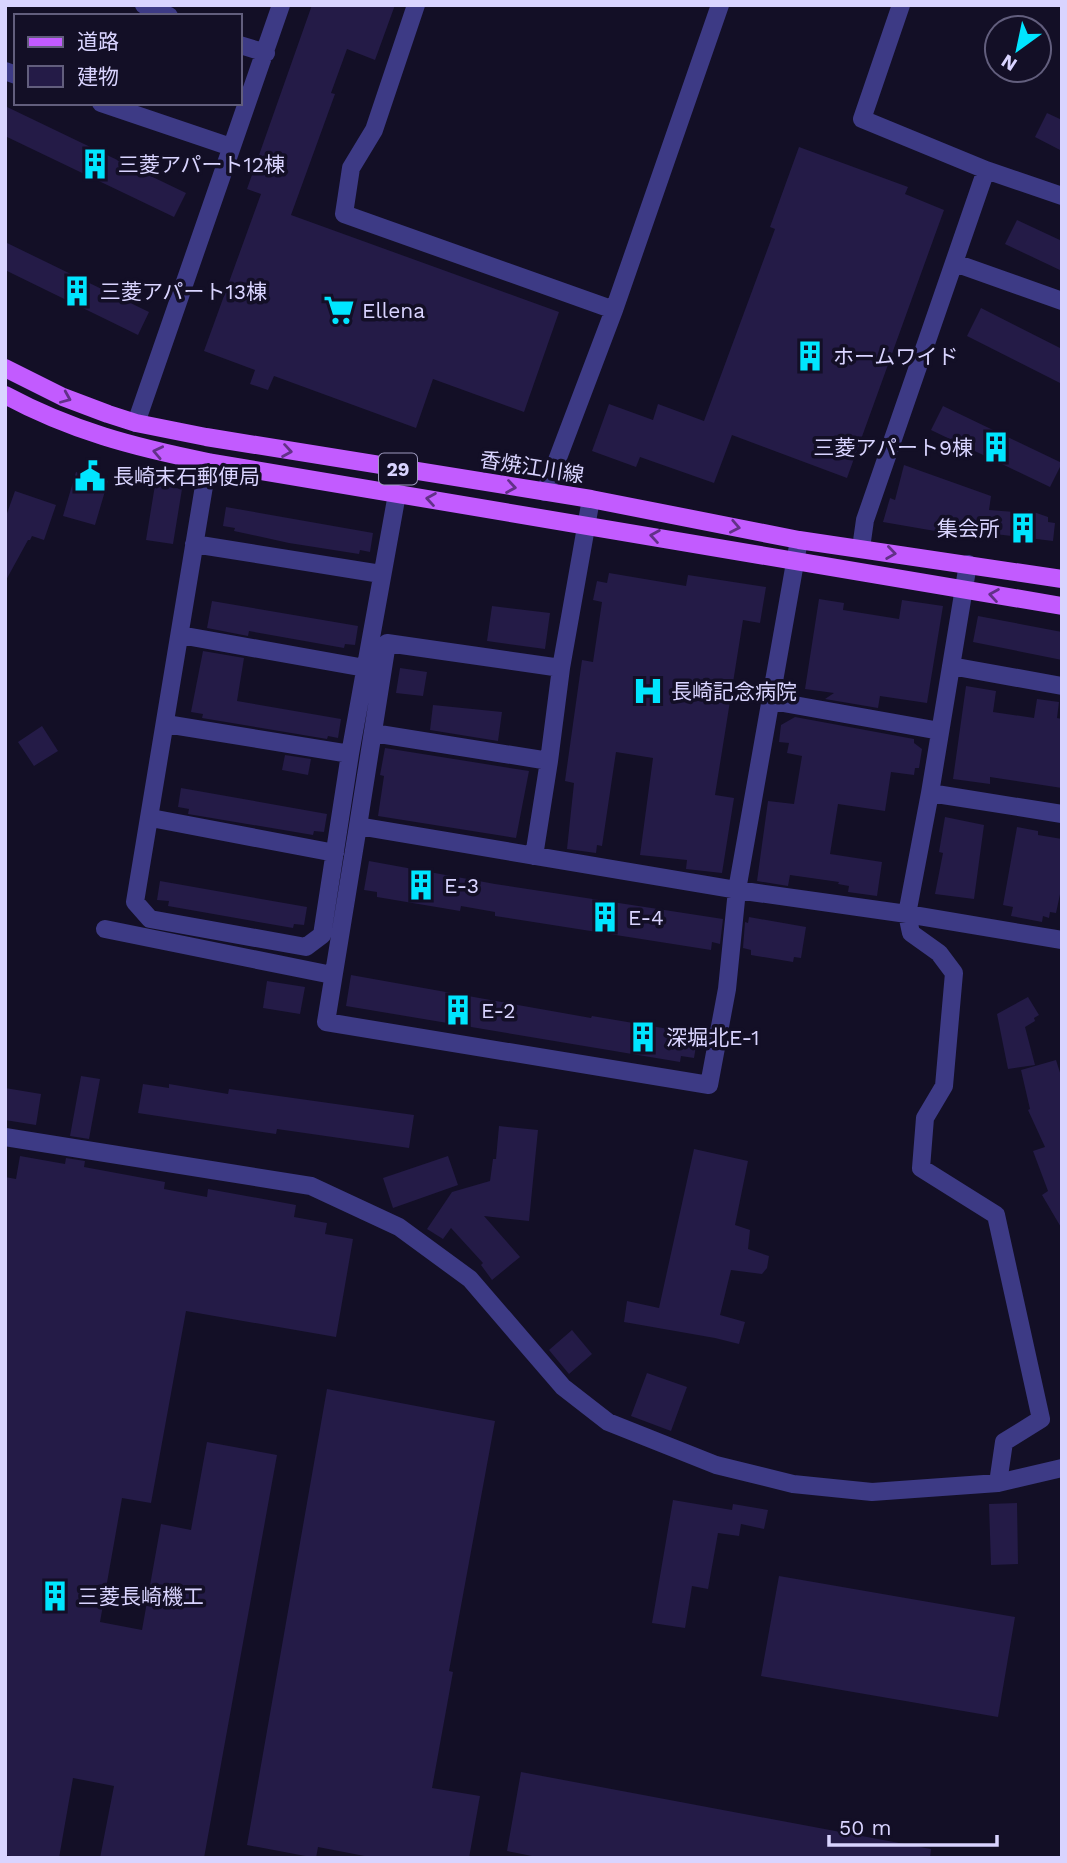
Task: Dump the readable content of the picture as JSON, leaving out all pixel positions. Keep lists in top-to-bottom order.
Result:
{
  "streets": {
    "main road": ["香焼江川線", "29"]
  },
  "places": {
    "building": [
      "三菱アパート12棟",
      "三菱アパート13棟",
      "ホームワイド",
      "三菱アパート9棟",
      "集会所",
      "E-3",
      "E-4",
      "E-2",
      "深堀北E-1",
      "三菱長崎機工"
    ],
    "supermarket": ["Ellena"],
    "public building": ["長崎末石郵便局"],
    "hospital": ["長崎記念病院"]
  },
  "legend": ["道路", "建物"],
  "scale_bar": "50 m",
  "north": "bottom left"
}
